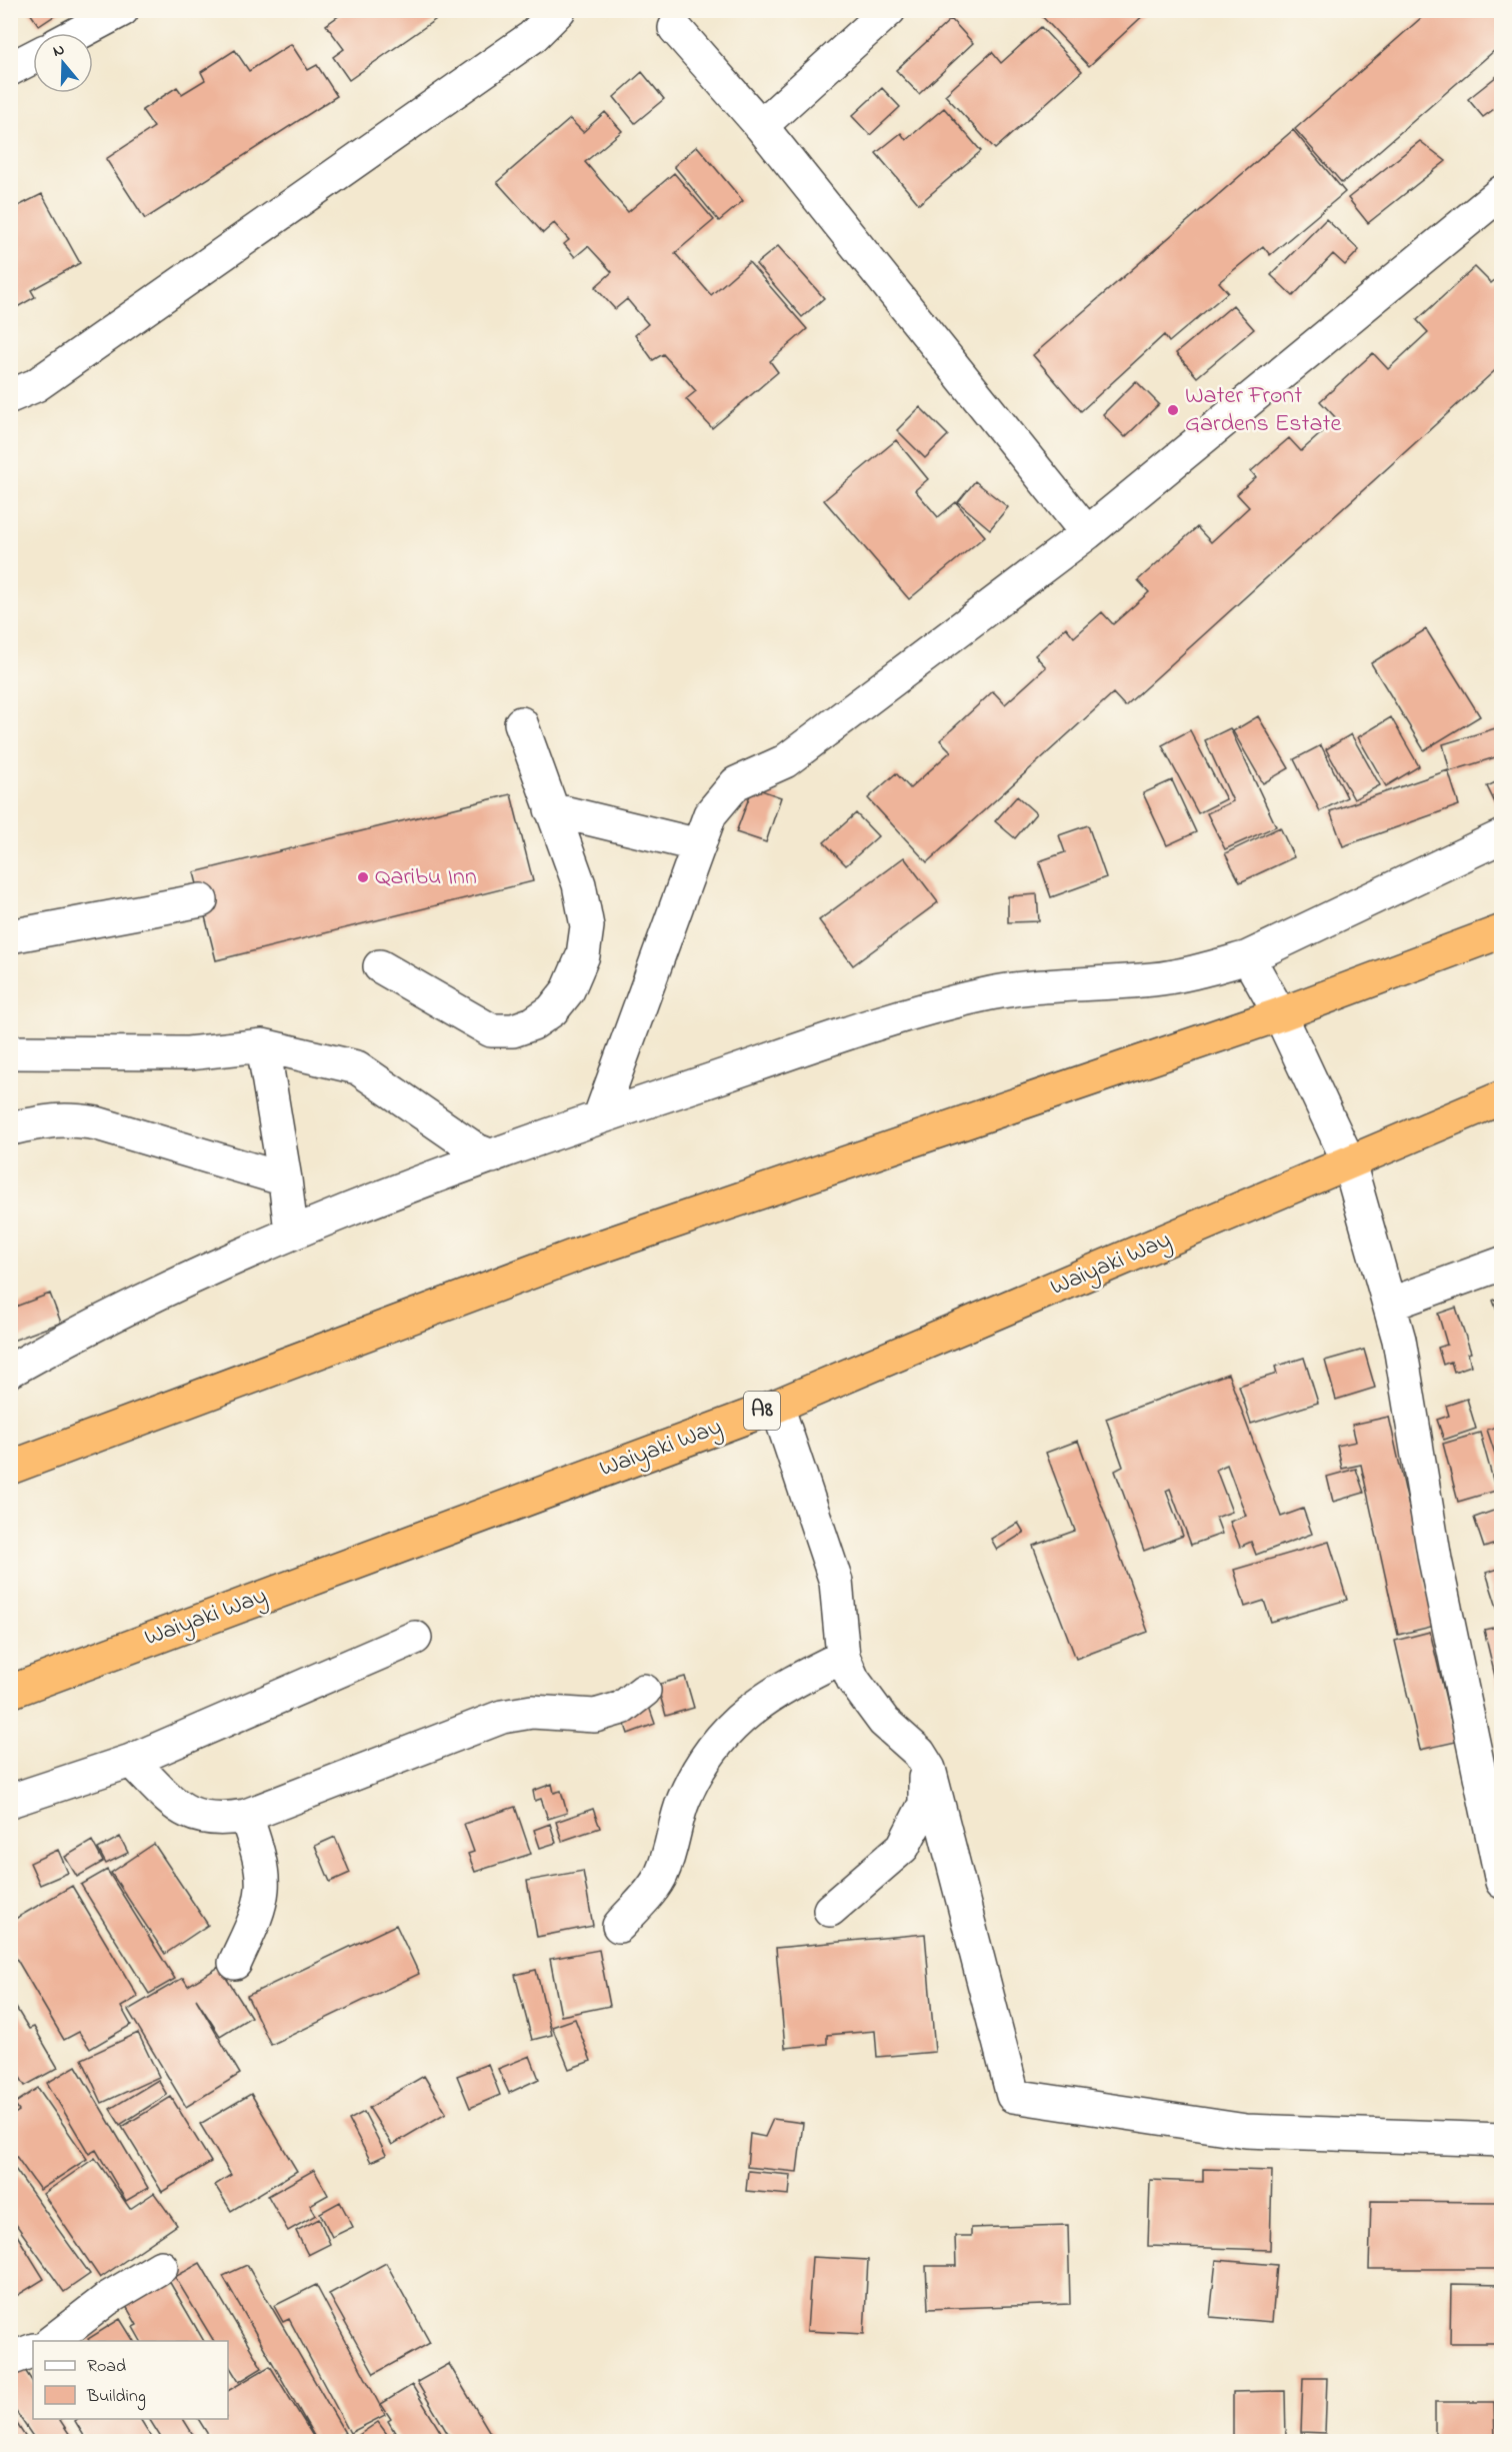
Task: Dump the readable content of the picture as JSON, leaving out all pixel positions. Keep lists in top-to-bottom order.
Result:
{
  "streets": {
    "highway": ["Waiyaki Way", "A8"]
  },
  "places": ["Water Front Gardens Estate", "Qaribu Inn"],
  "legend": ["Road", "Building"],
  "north": "top"
}
